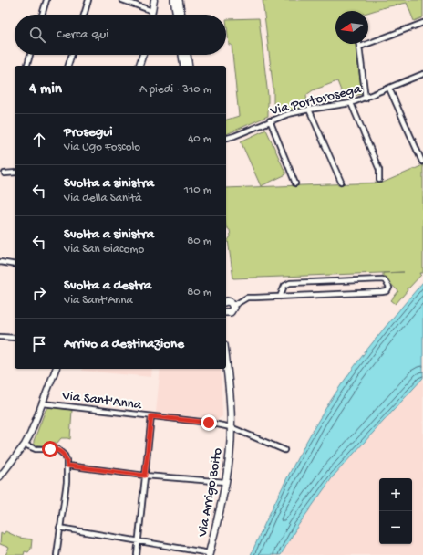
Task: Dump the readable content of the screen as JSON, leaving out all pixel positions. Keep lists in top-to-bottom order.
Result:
{
  "streets": {
    "main road": ["Via Arrigo Boito"],
    "street": ["Via Portorosega", "Via Sant'Anna"]
  },
  "crossings": [
    ["Via Sant'Anna", "Via Arrigo Boito"]
  ],
  "north": "left",
  "page": {
    "search": "Cerca qui",
    "heading": ["4 min", "A piedi · 310 m"],
    "list": [
      ["Prosegui", "Via Ugo Foscolo", "40 m"],
      ["Svolta a sinistra", "Via della Sanità", "110 m"],
      ["Svolta a sinistra", "Via San Giacomo", "80 m"],
      ["Svolta a destra", "Via Sant'Anna", "80 m"],
      "Arrivo a destinazione"
    ],
    "map_buttons": ["+", "−"]
  }
}
